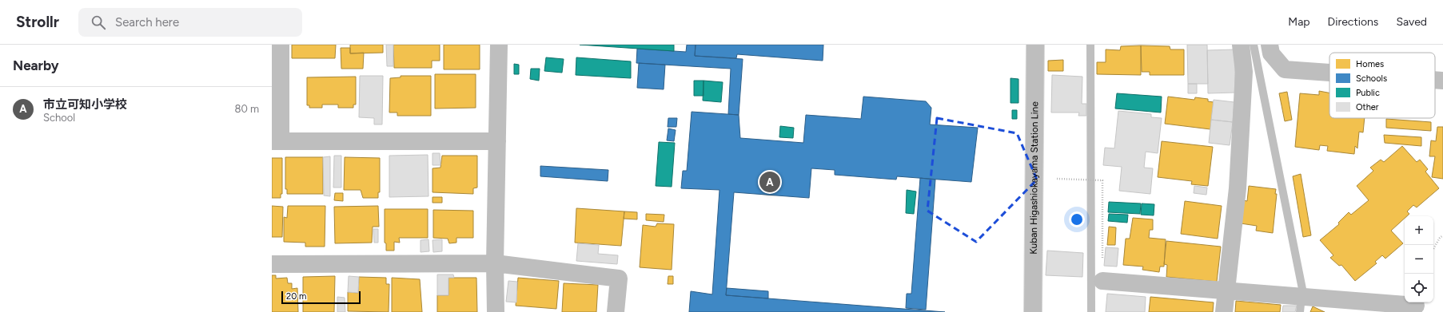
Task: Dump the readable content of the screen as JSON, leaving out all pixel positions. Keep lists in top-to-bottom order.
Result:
{
  "streets": {
    "street": ["Kuban Higashiokayama Station Line"]
  },
  "legend": [
    "Homes",
    "Schools",
    "Public",
    "Other"
  ],
  "scale_bar": "20 m",
  "page": {
    "header": "Strollr",
    "search": "Search here",
    "nav": ["Map", "Directions", "Saved"],
    "heading": "Nearby",
    "list": [
      {
        "mark": "A",
        "name": "市立可知小学校",
        "note": "School",
        "value": "80 m"
      }
    ],
    "pins": "A",
    "map_buttons": ["+", "−"],
    "scale": "20 m"
  }
}
